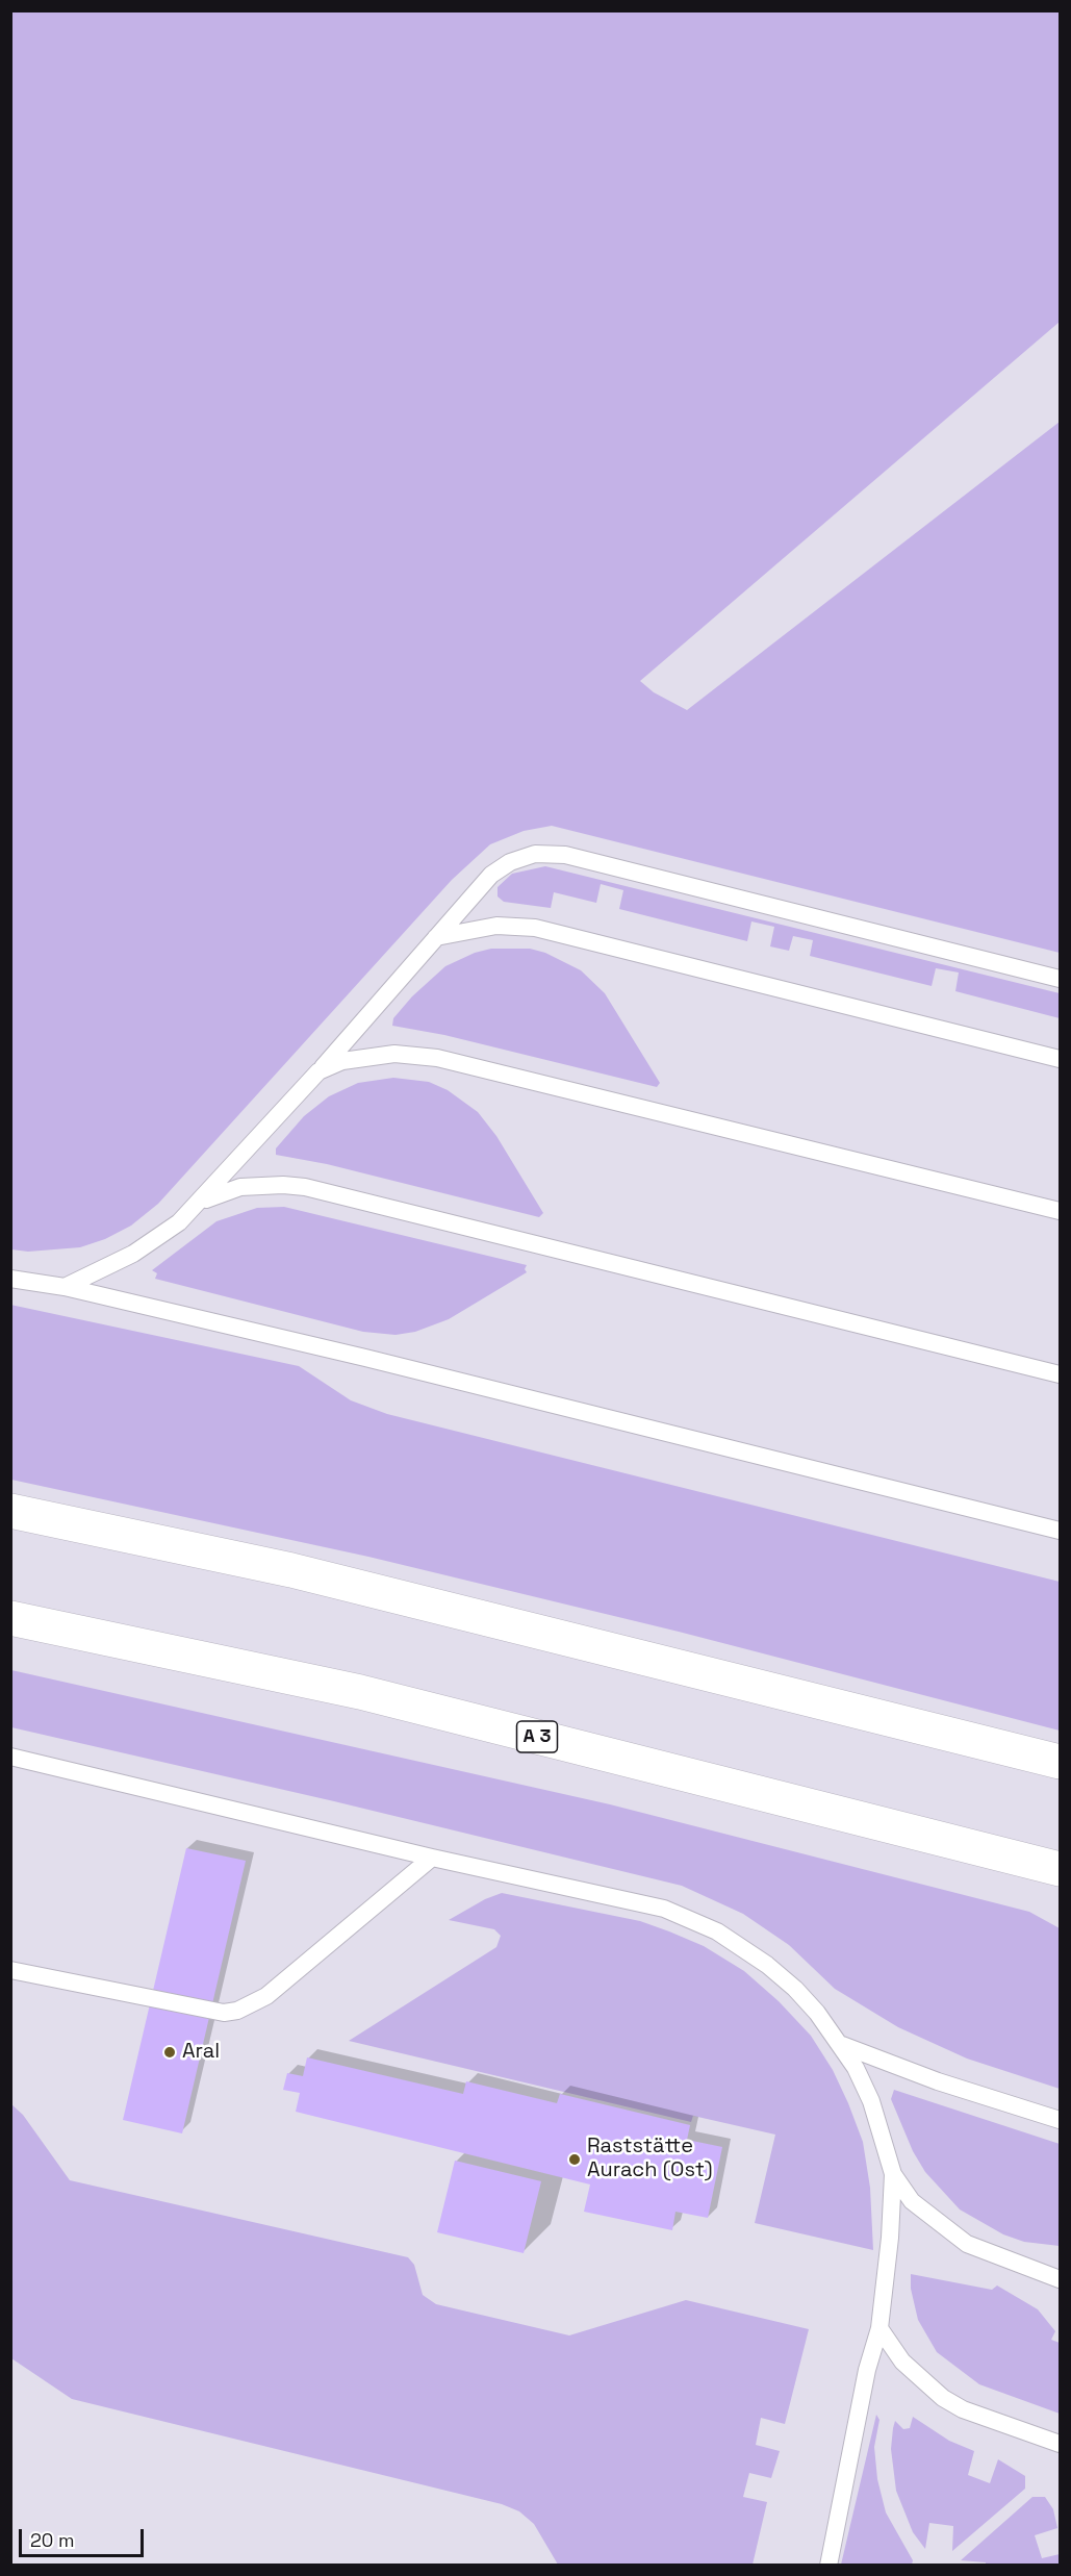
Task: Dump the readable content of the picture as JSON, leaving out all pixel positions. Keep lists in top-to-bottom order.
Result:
{
  "streets": {
    "highway": ["A 3"]
  },
  "places": ["Aral", "Raststätte Aurach (Ost)"],
  "scale_bar": "20 m"
}
